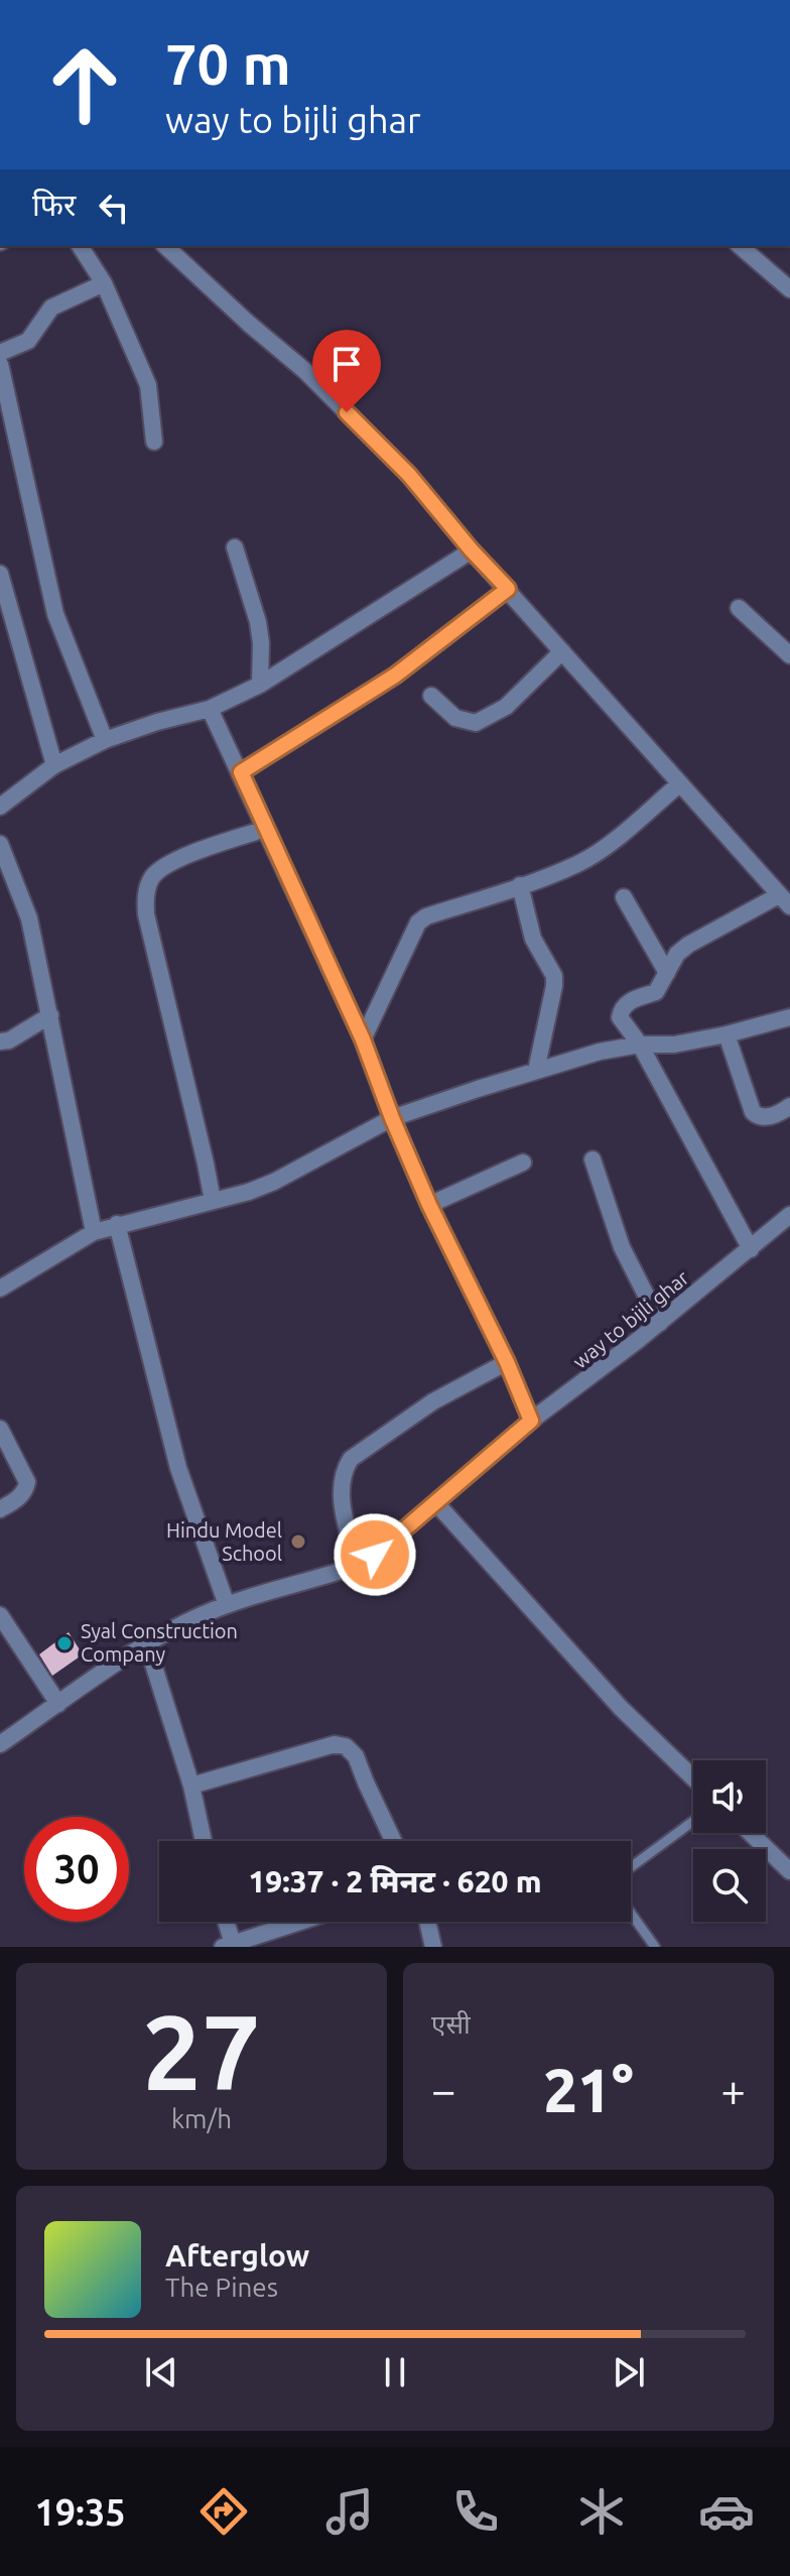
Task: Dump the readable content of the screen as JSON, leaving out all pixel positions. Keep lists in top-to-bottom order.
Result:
{
  "streets": {
    "street": ["way to bijli ghar"]
  },
  "places": ["Hindu Model School", "Syal Construction Company"],
  "page": {
    "turn": ["70 m", "way to bijli ghar"],
    "then": "फिर",
    "limit": "30",
    "trip": "19:37 · 2 मिनट · 620 m",
    "tile": [
      ["27", "km/h"],
      "एसी"
    ],
    "heat": ["−", "21°", "+"],
    "song": ["Afterglow", "The Pines"],
    "tabs": "19:35"
  }
}
